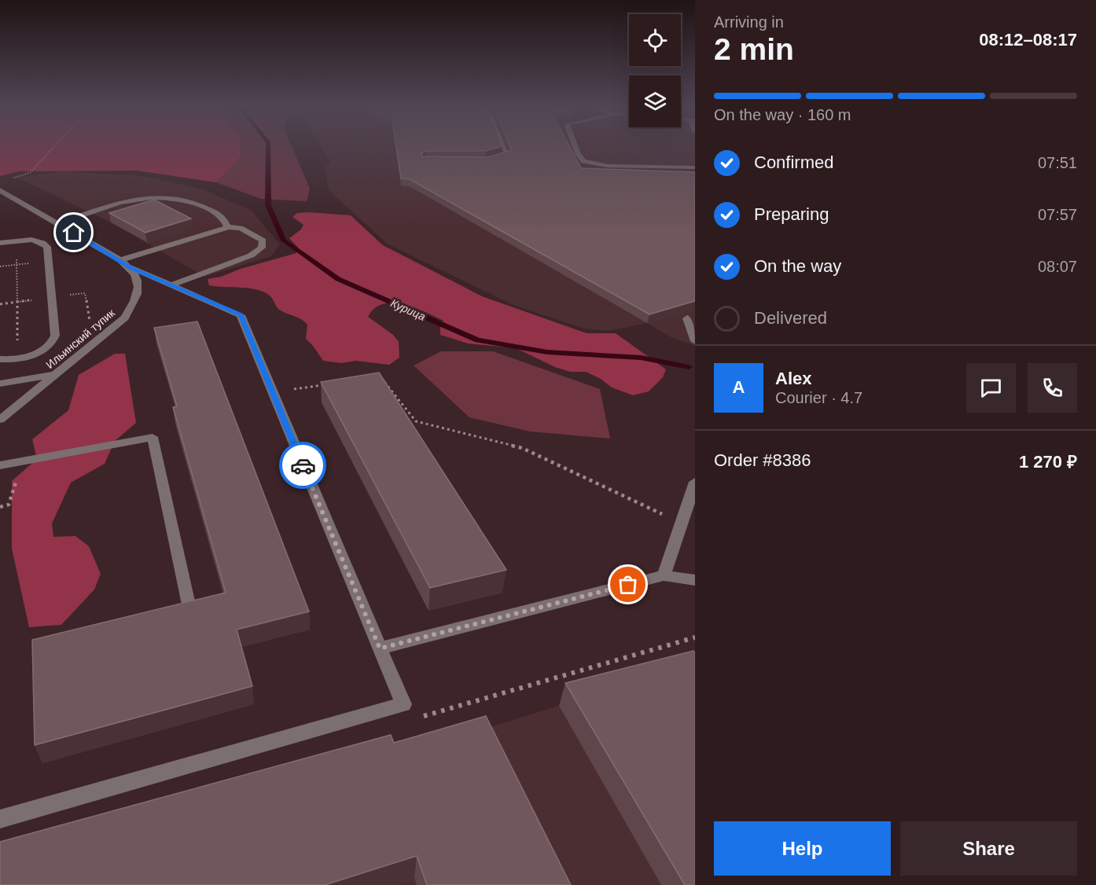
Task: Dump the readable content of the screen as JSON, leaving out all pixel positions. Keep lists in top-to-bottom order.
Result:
{
  "streets": {
    "street": ["Ильинский тупик"]
  },
  "water": ["Курица"],
  "page": {
    "heading": ["2 min", "Arriving in", "08:12–08:17"],
    "panel": [
      "Alex",
      "Courier · 4.7",
      "Order #8386",
      "1 270 ₽"
    ],
    "bar": "On the way · 160 m",
    "list": [
      ["Confirmed", "07:51"],
      ["Preparing", "07:57"],
      ["On the way", "08:07"],
      "Delivered"
    ],
    "round": "A",
    "buttons": ["Help", "Share"]
  }
}
